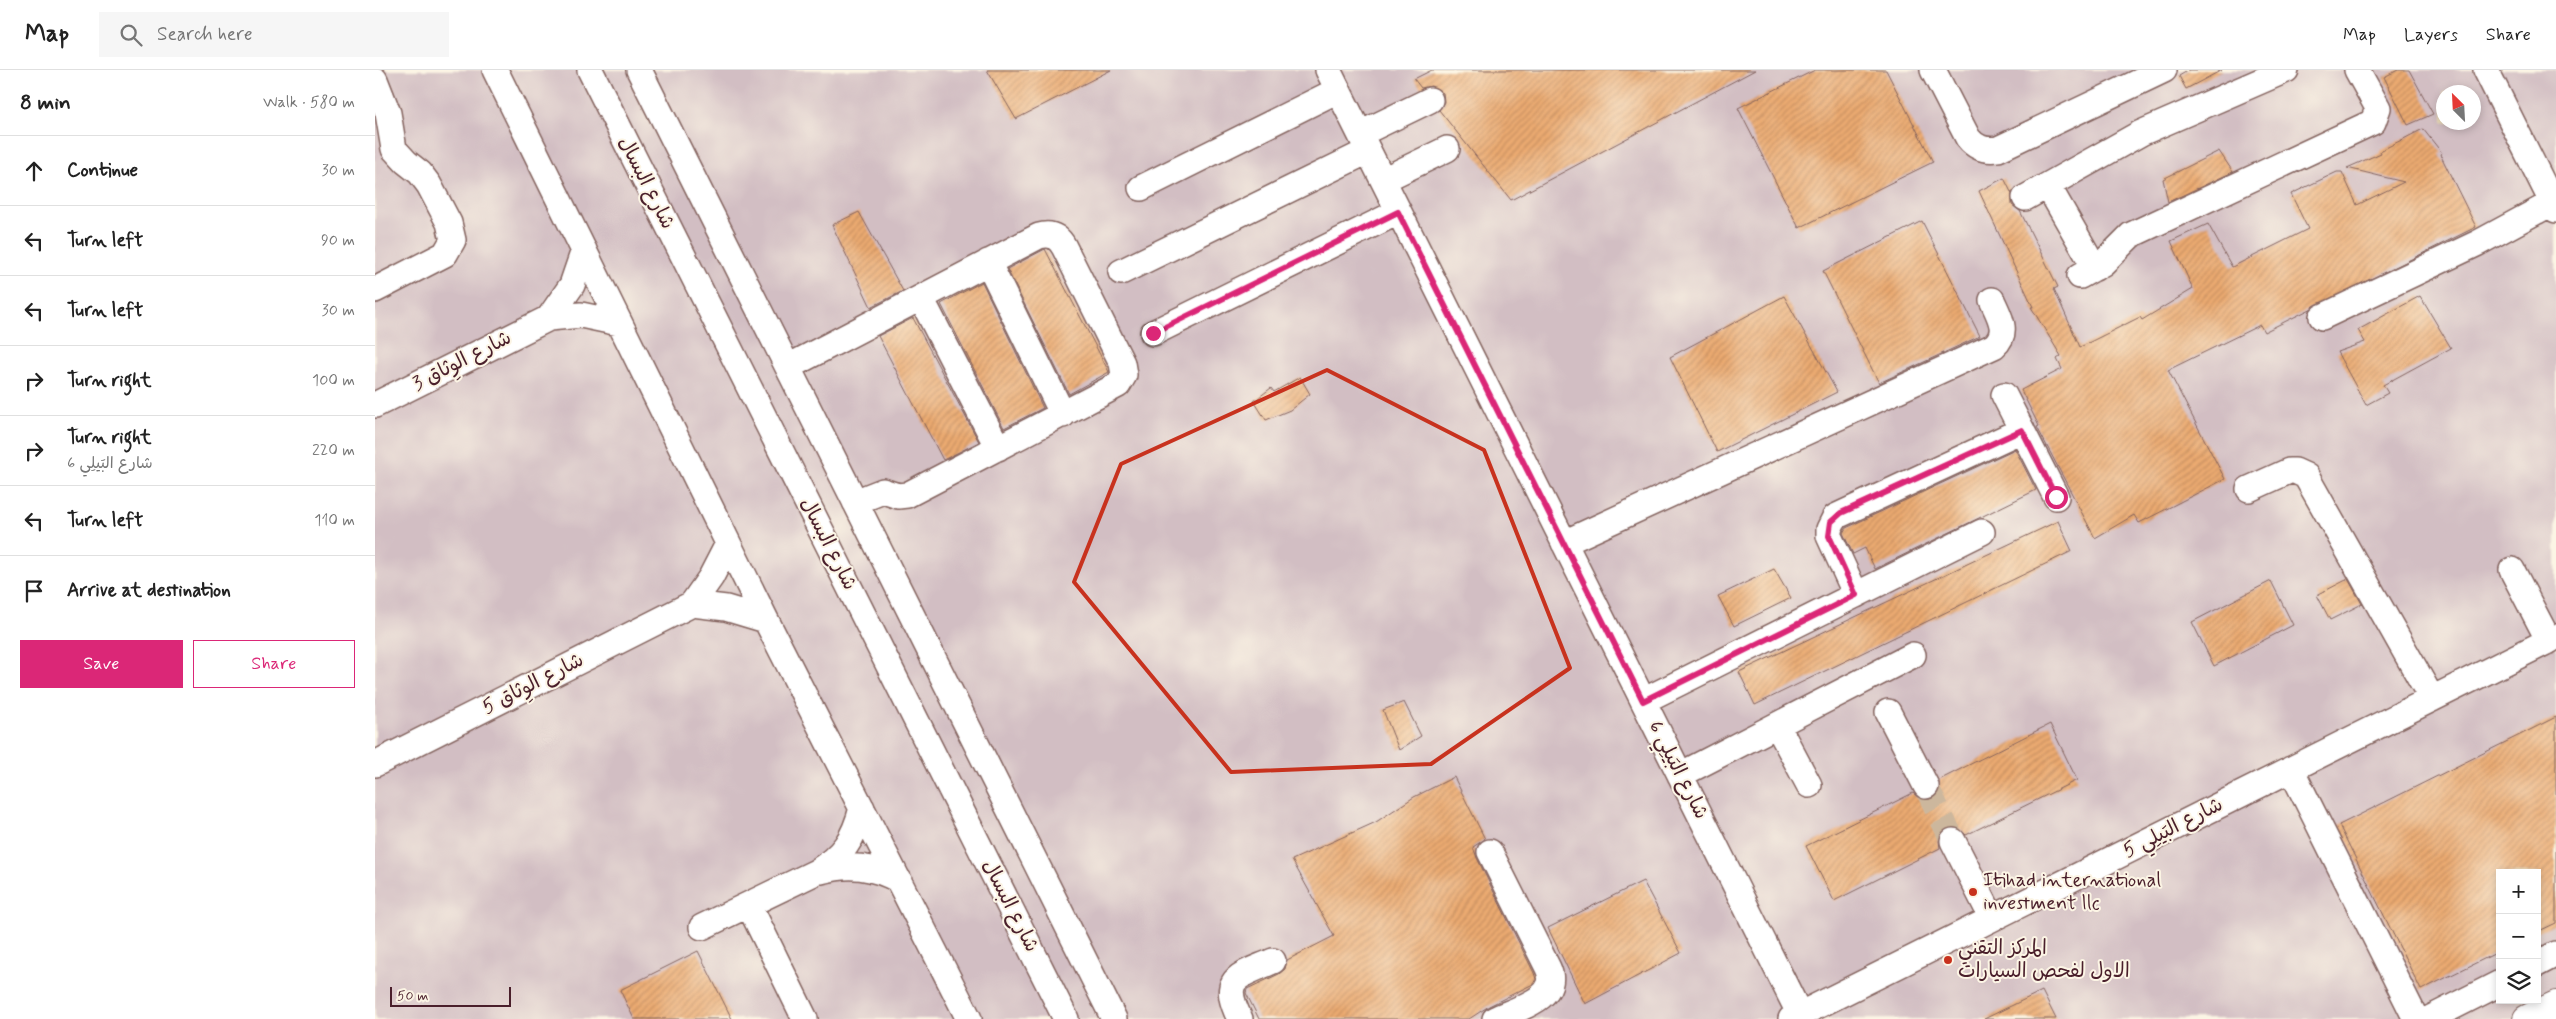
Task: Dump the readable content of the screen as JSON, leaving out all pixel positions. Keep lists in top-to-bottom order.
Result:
{
  "streets": {
    "street": [
      "شارع البسال",
      "شارع الوِثاق 3",
      "شارع الوِثاق 5",
      "شارع البَيلِي 6",
      "شارع البَيلِي 5"
    ]
  },
  "crossings": [
    ["شارع البَيلِي 6", "شارع البَيلِي 5"]
  ],
  "places": ["Itihad international investment llc", "المركز التقني الاول لفحص السيارات"],
  "scale_bar": "50 m",
  "north": "top left",
  "page": {
    "header": "Map",
    "search": "Search here",
    "nav": ["Map", "Layers", "Share"],
    "heading": ["8 min", "Walk · 580 m"],
    "list": [
      ["Continue", "30 m"],
      ["Turn left", "90 m"],
      ["Turn left", "30 m"],
      ["Turn right", "100 m"],
      ["Turn right", "شارع البَيلِي 6", "220 m"],
      ["Turn left", "110 m"],
      "Arrive at destination"
    ],
    "buttons": ["Save", "Share"],
    "map_buttons": ["+", "−"],
    "scale": "50 m"
  }
}
